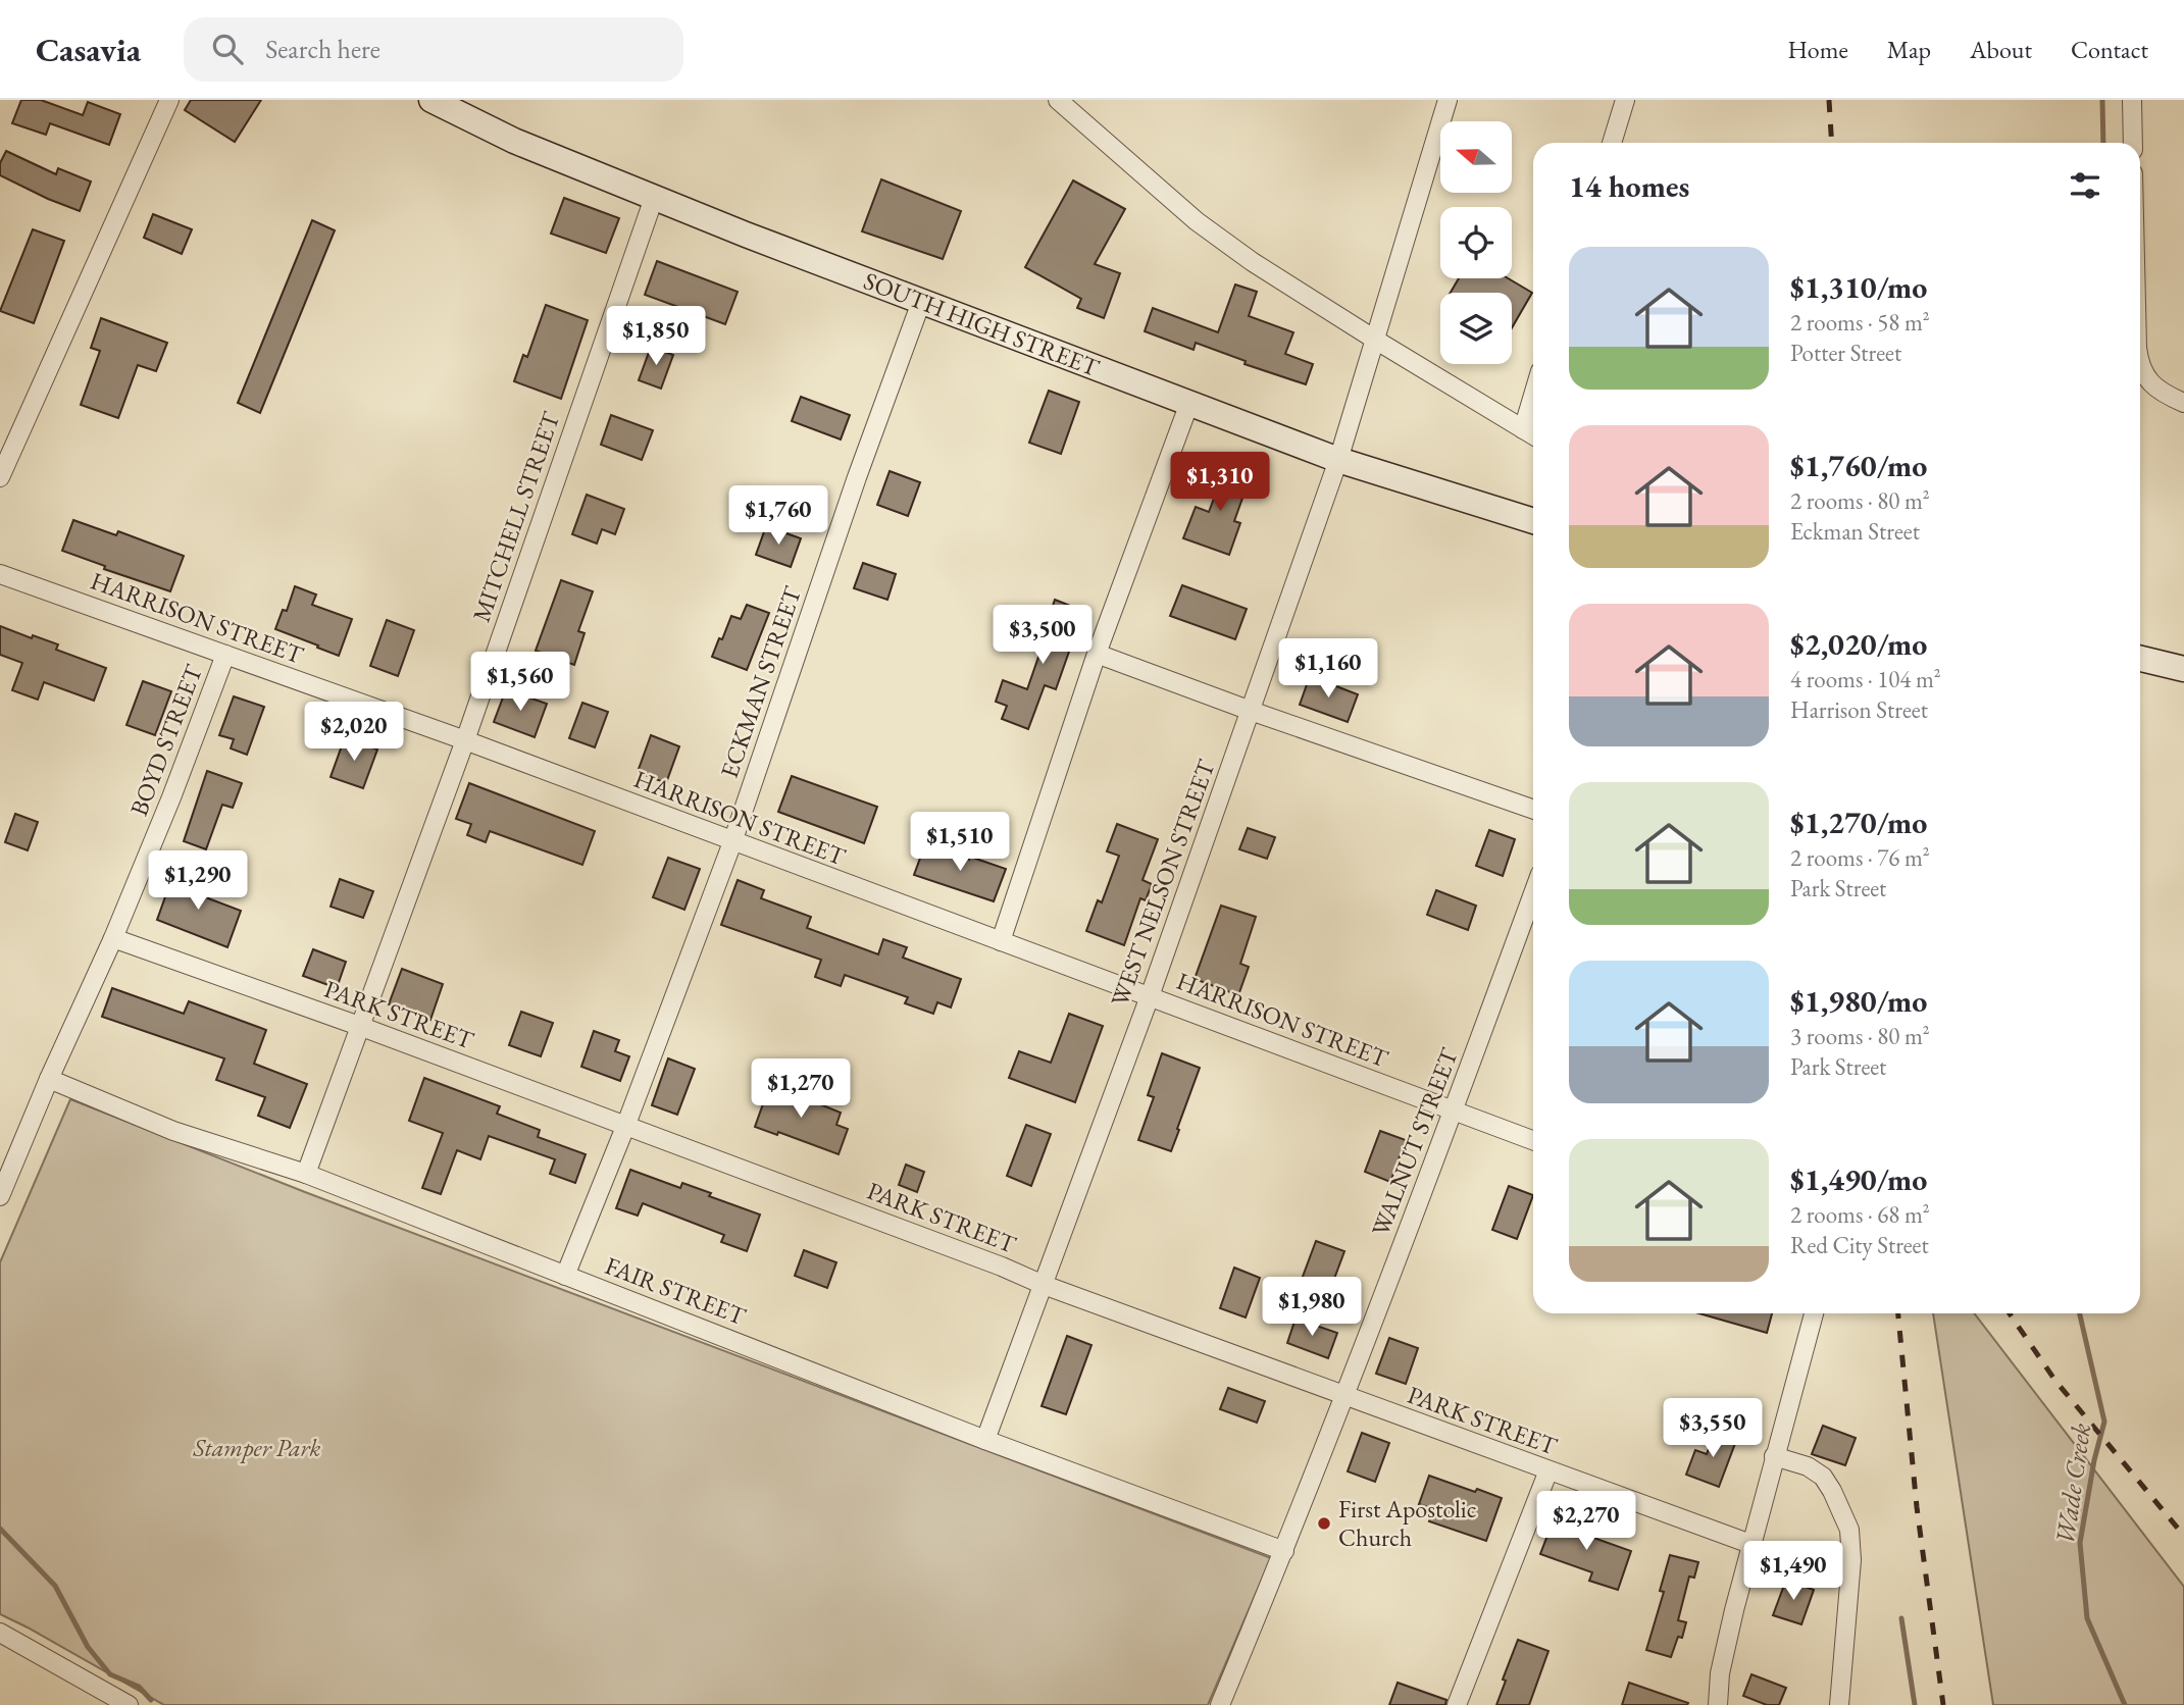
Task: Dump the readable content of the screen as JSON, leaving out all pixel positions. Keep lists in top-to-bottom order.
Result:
{
  "streets": {
    "main road": ["SOUTH HIGH STREET"],
    "street": [
      "MITCHELL STREET",
      "HARRISON STREET",
      "ECKMAN STREET",
      "BOYD STREET",
      "WEST NELSON STREET",
      "PARK STREET",
      "WALNUT STREET",
      "FAIR STREET"
    ]
  },
  "crossings": [
    ["SOUTH HIGH STREET", "MITCHELL STREET"],
    ["SOUTH HIGH STREET", "ECKMAN STREET"],
    ["SOUTH HIGH STREET", "WEST NELSON STREET"],
    ["MITCHELL STREET", "HARRISON STREET"],
    ["MITCHELL STREET", "PARK STREET"],
    ["MITCHELL STREET", "FAIR STREET"],
    ["HARRISON STREET", "ECKMAN STREET"],
    ["HARRISON STREET", "BOYD STREET"],
    ["HARRISON STREET", "WEST NELSON STREET"],
    ["HARRISON STREET", "WALNUT STREET"],
    ["ECKMAN STREET", "PARK STREET"],
    ["ECKMAN STREET", "FAIR STREET"],
    ["BOYD STREET", "PARK STREET"],
    ["BOYD STREET", "FAIR STREET"],
    ["WEST NELSON STREET", "PARK STREET"],
    ["WEST NELSON STREET", "FAIR STREET"],
    ["PARK STREET", "WALNUT STREET"],
    ["WALNUT STREET", "FAIR STREET"]
  ],
  "water": ["Wade Creek"],
  "parks": ["Stamper Park"],
  "places": ["First Apostolic Church"],
  "north": "left",
  "page": {
    "header": "Casavia",
    "search": "Search here",
    "nav": [
      "Home",
      "Map",
      "About",
      "Contact"
    ],
    "heading": "14 homes",
    "list": [
      {
        "name": "$1,310/mo",
        "note": "2 rooms · 58 m² · Potter Street"
      },
      {
        "name": "$1,760/mo",
        "note": "2 rooms · 80 m² · Eckman Street"
      },
      {
        "name": "$2,020/mo",
        "note": "4 rooms · 104 m² · Harrison Street"
      },
      {
        "name": "$1,270/mo",
        "note": "2 rooms · 76 m² · Park Street"
      },
      {
        "name": "$1,980/mo",
        "note": "3 rooms · 80 m² · Park Street"
      },
      {
        "name": "$1,490/mo",
        "note": "2 rooms · 68 m² · Red City Street"
      }
    ],
    "price": [
      "$1,850",
      "$1,310",
      "$1,760",
      "$3,500",
      "$1,160",
      "$1,560",
      "$2,020",
      "$1,510",
      "$1,290",
      "$1,270",
      "$1,980",
      "$3,550",
      "$2,270",
      "$1,490"
    ]
  }
}
